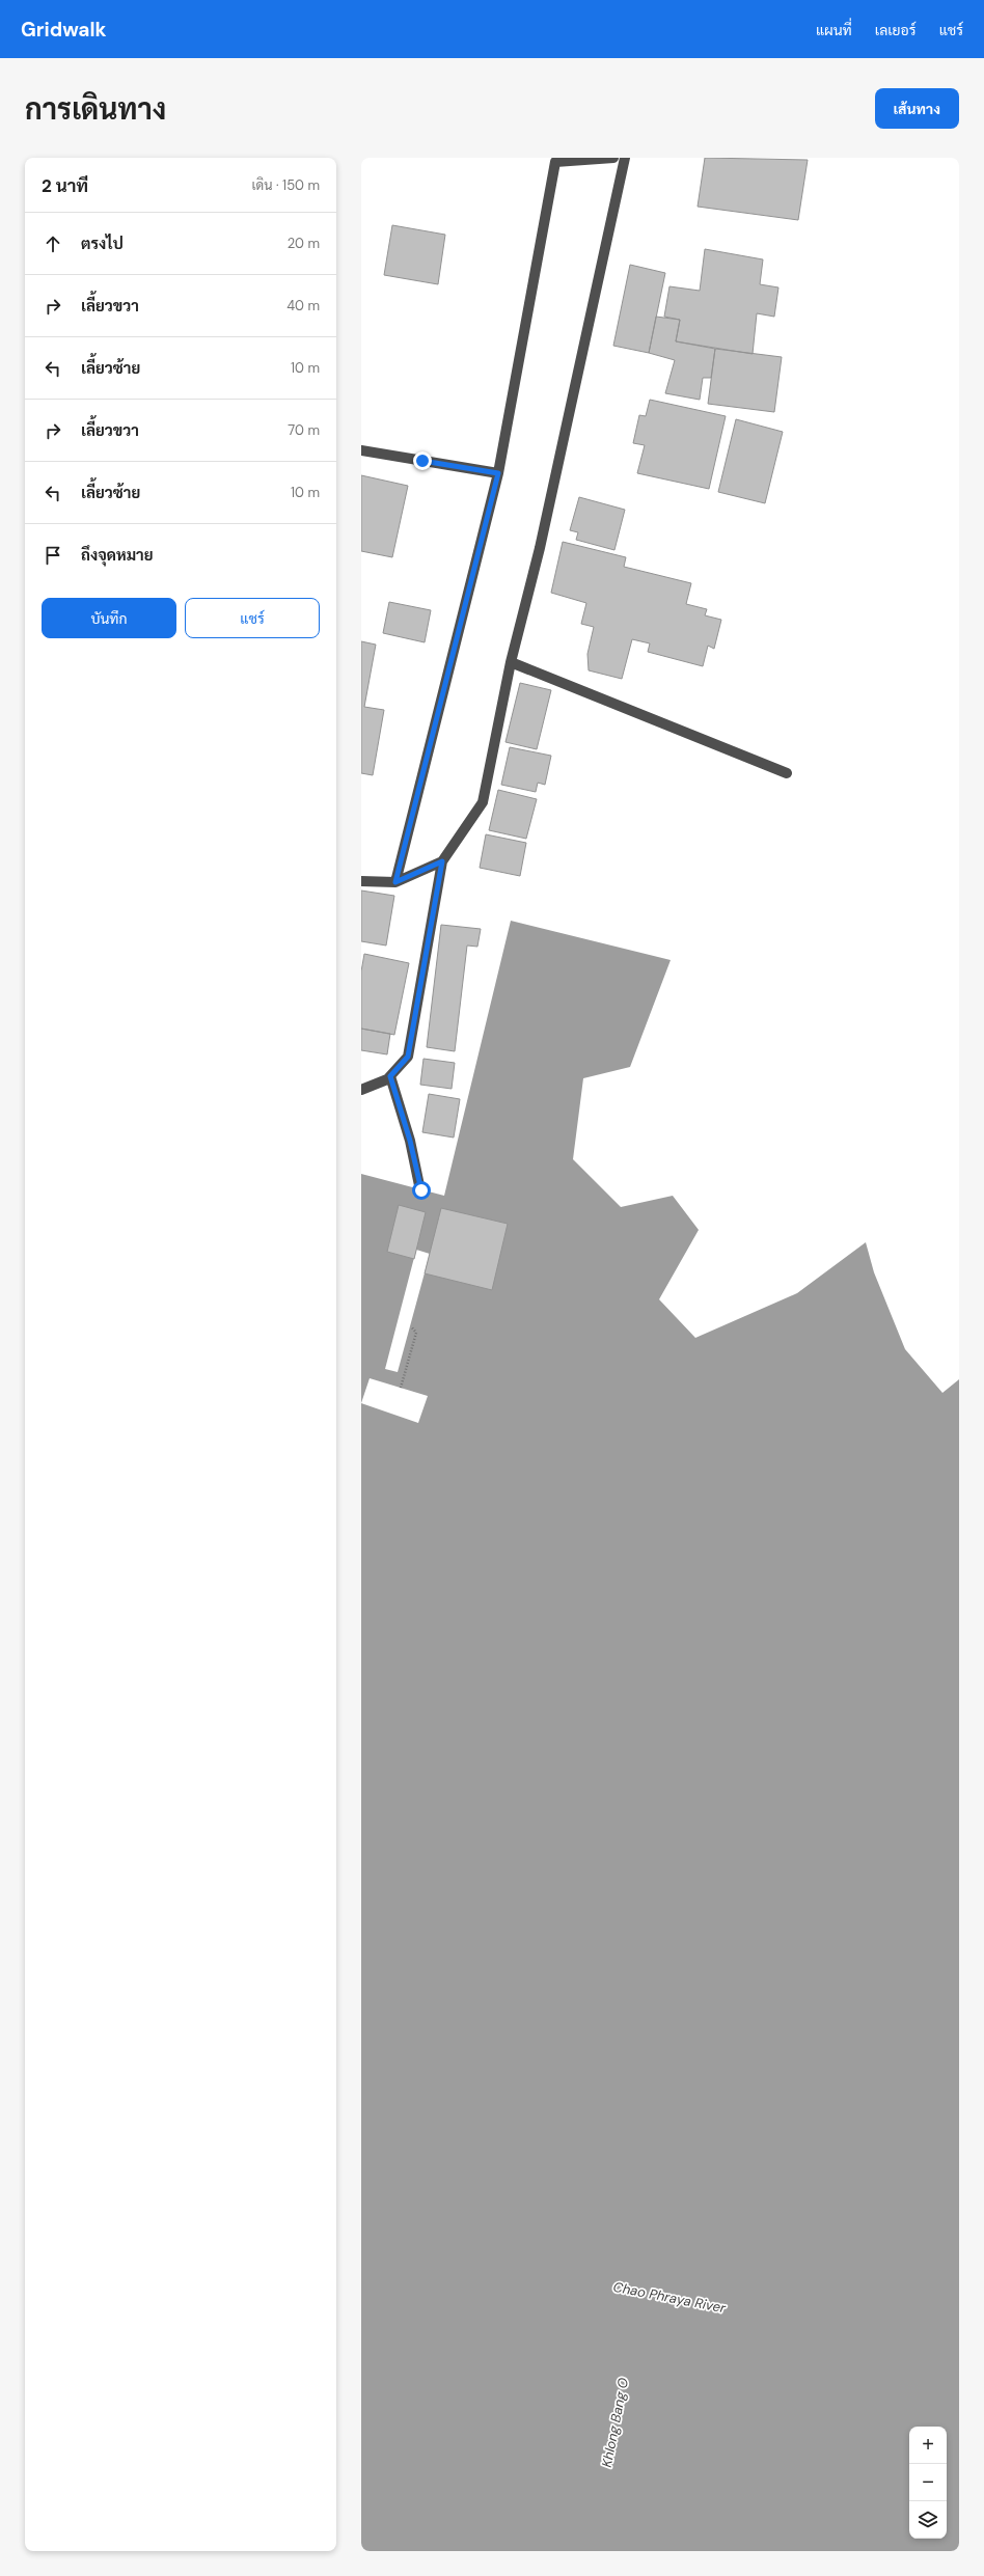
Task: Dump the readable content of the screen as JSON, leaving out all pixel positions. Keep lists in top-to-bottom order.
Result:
{
  "water": ["Chao Phraya River", "Khlong Bang O"],
  "page": {
    "header": "Gridwalk",
    "nav": ["แผนที่", "เลเยอร์", "แชร์"],
    "title": "การเดินทาง",
    "buttons": [
      "เส้นทาง",
      ["บันทึก", "แชร์"]
    ],
    "heading": ["2 นาที", "เดิน · 150 m"],
    "list": [
      ["ตรงไป", "20 m"],
      ["เลี้ยวขวา", "40 m"],
      ["เลี้ยวซ้าย", "10 m"],
      ["เลี้ยวขวา", "70 m"],
      ["เลี้ยวซ้าย", "10 m"],
      "ถึงจุดหมาย"
    ],
    "map_buttons": ["+", "−"]
  }
}
